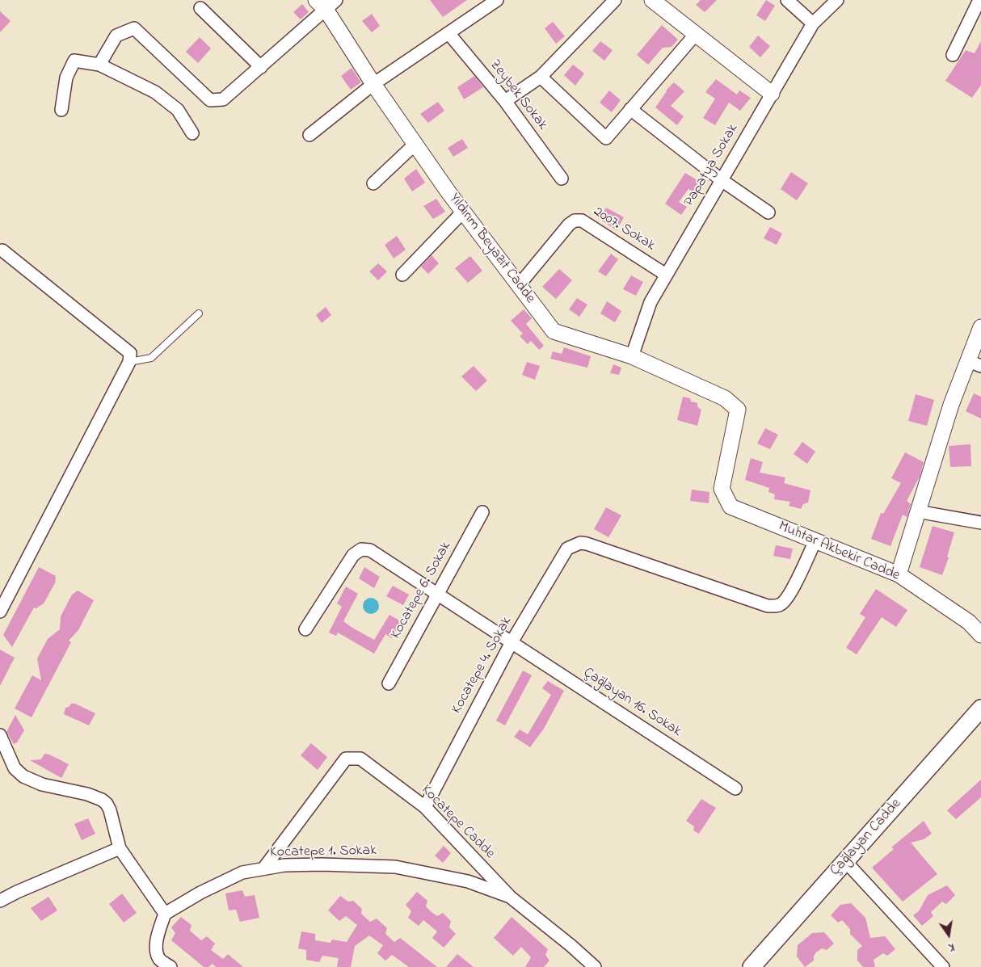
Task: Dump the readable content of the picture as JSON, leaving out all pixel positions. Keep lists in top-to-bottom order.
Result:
{
  "streets": {
    "main road": ["Çağlayan Cadde"],
    "street": [
      "Zeybek Sokak",
      "Papatya Sokak",
      "2007. Sokak",
      "Yıldırım Beyazıt Cadde",
      "Muhtar Akbekir Cadde",
      "Kocatepe 6. Sokak",
      "Kocatepe 4. Sokak",
      "Çağlayan 16. Sokak",
      "Kocatepe Cadde",
      "Kocatepe 1. Sokak"
    ]
  },
  "crossings": [
    ["Papatya Sokak", "2007. Sokak"],
    ["Papatya Sokak", "Yıldırım Beyazıt Cadde"],
    ["2007. Sokak", "Yıldırım Beyazıt Cadde"],
    ["Yıldırım Beyazıt Cadde", "Muhtar Akbekir Cadde"],
    ["Muhtar Akbekir Cadde", "Kocatepe 4. Sokak"],
    ["Kocatepe 6. Sokak", "Çağlayan 16. Sokak"],
    ["Kocatepe 4. Sokak", "Çağlayan 16. Sokak"],
    ["Kocatepe 4. Sokak", "Kocatepe Cadde"],
    ["Kocatepe Cadde", "Kocatepe 1. Sokak"]
  ],
  "north": "bottom"
}
